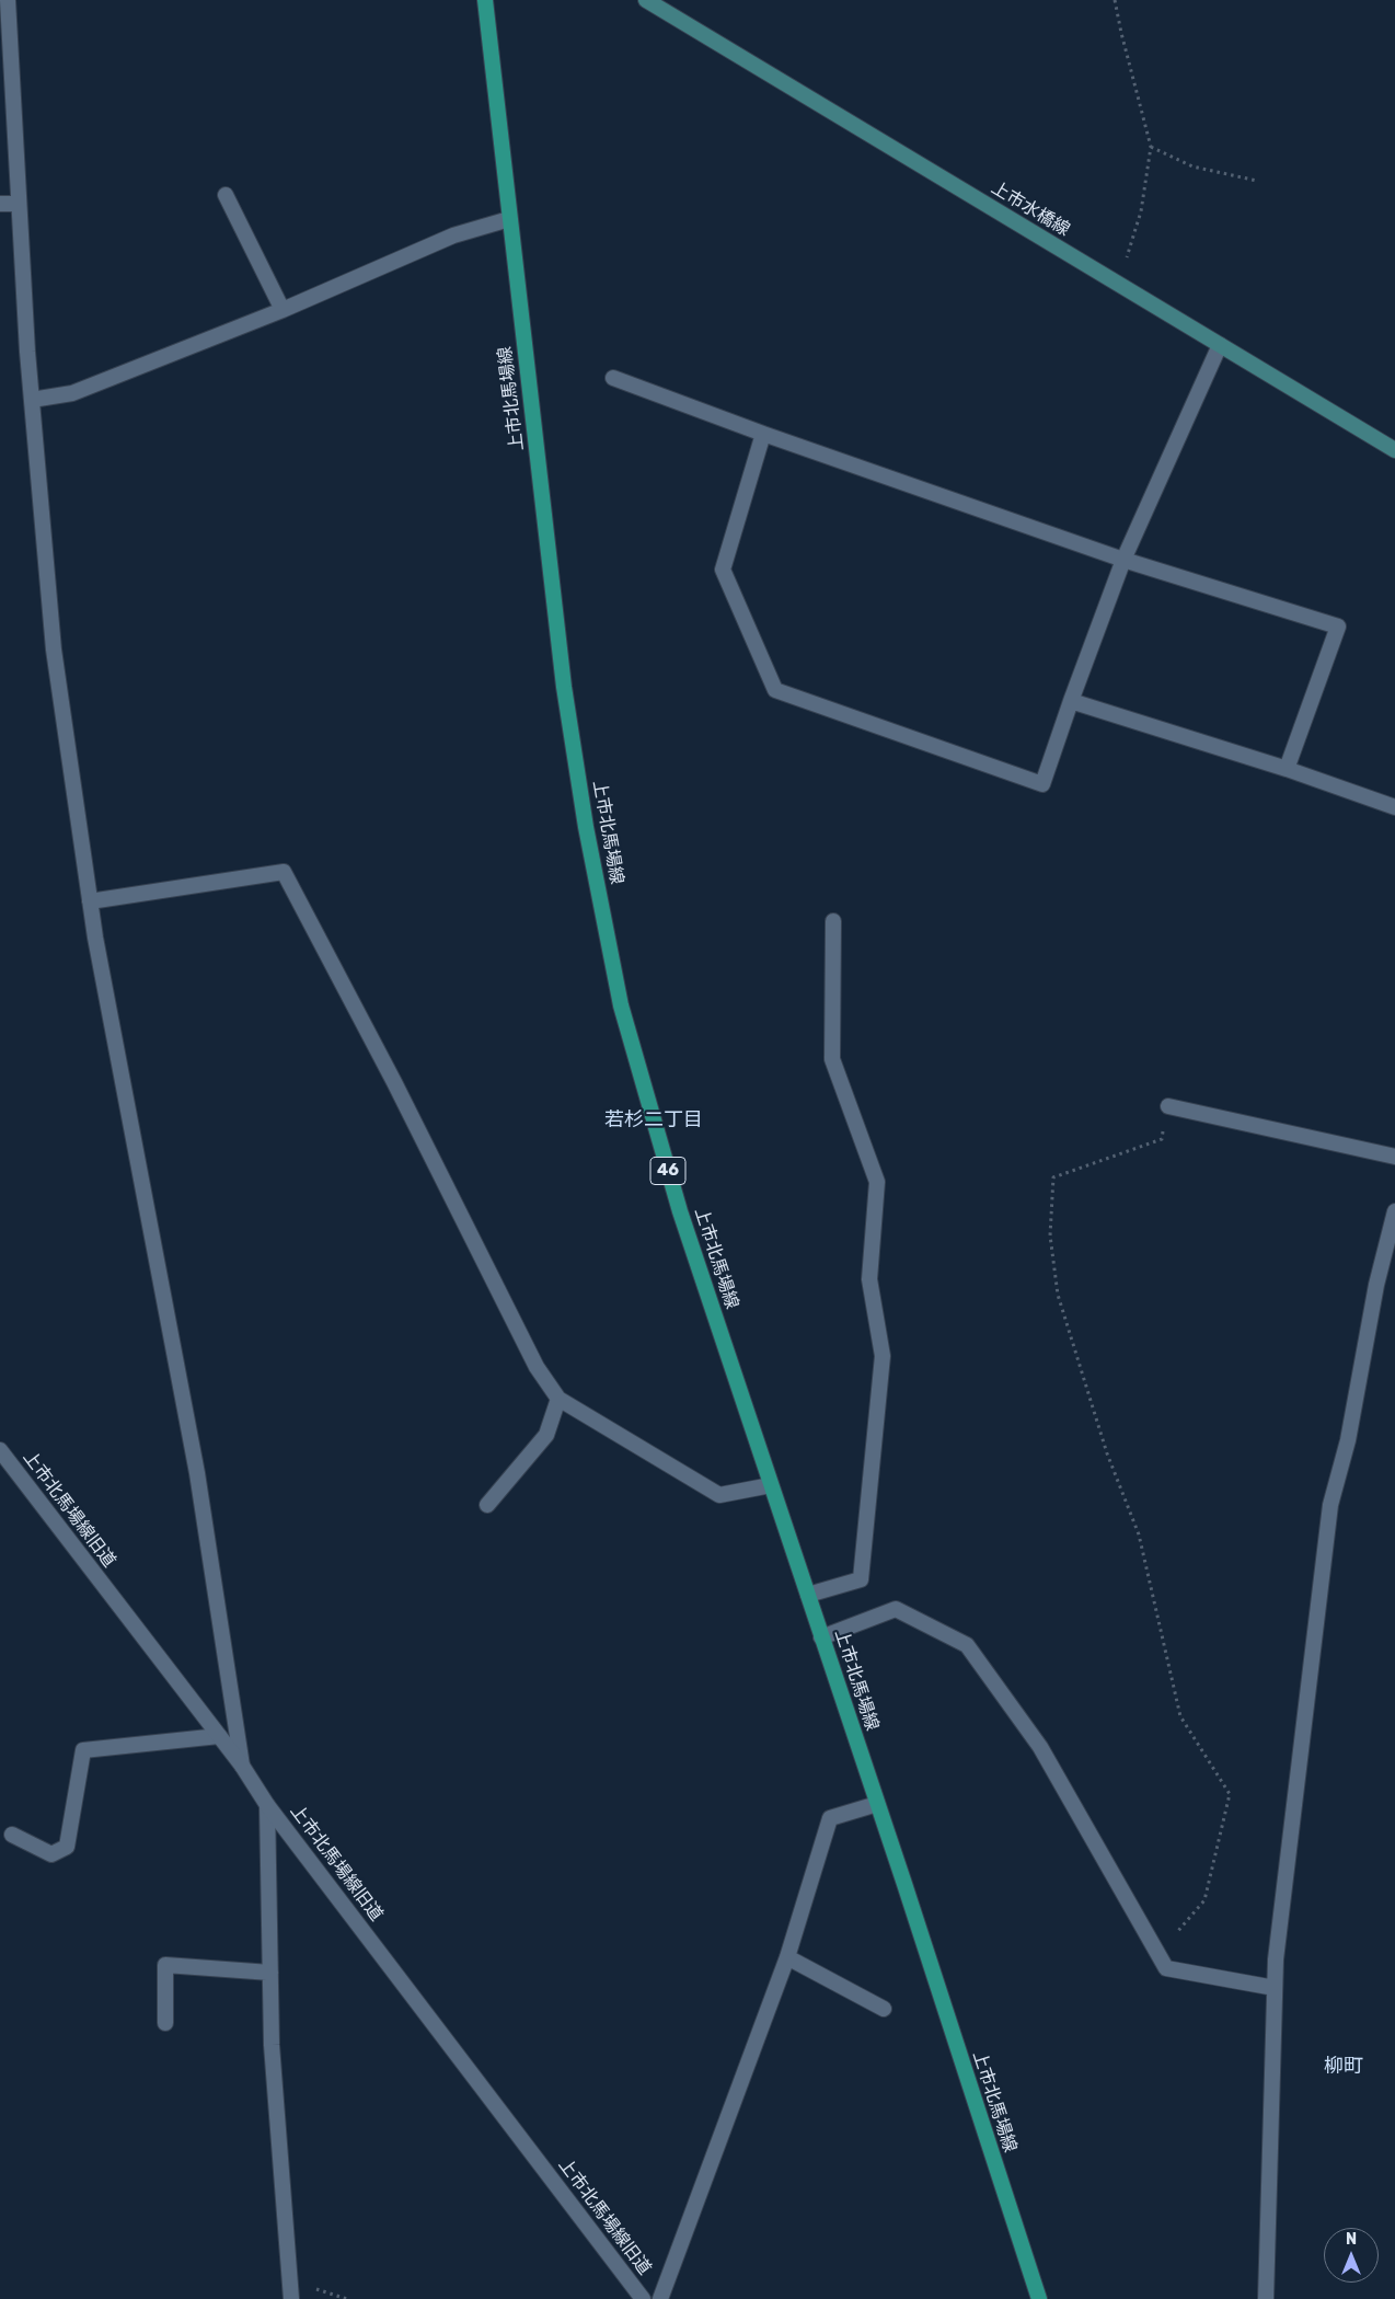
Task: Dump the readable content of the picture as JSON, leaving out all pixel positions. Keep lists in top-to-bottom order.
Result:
{
  "streets": {
    "main road": ["上市水橋線", "上市北馬場線", "46"],
    "street": ["上市北馬場線旧道"]
  },
  "districts": ["若杉二丁目", "柳町"],
  "north": "top"
}
